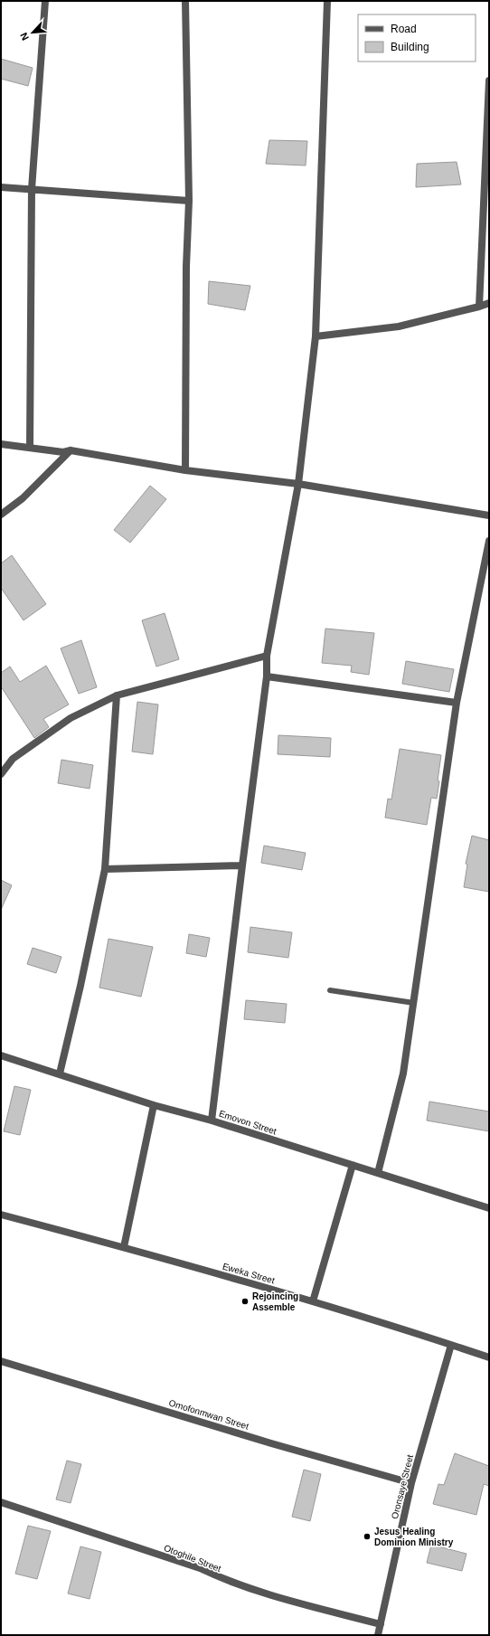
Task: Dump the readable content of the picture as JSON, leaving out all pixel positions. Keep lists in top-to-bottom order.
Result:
{
  "streets": {
    "street": [
      "Emovon Street",
      "Eweka Street",
      "Omofonmwan Street",
      "Oronsaye Street",
      "Otoghile Street"
    ]
  },
  "crossings": [
    ["Eweka Street", "Oronsaye Street"],
    ["Omofonmwan Street", "Oronsaye Street"],
    ["Oronsaye Street", "Otoghile Street"]
  ],
  "places": ["Rejoincing Assemble", "Jesus Healing Dominion Ministry"],
  "legend": ["Road", "Building"],
  "north": "bottom left"
}
